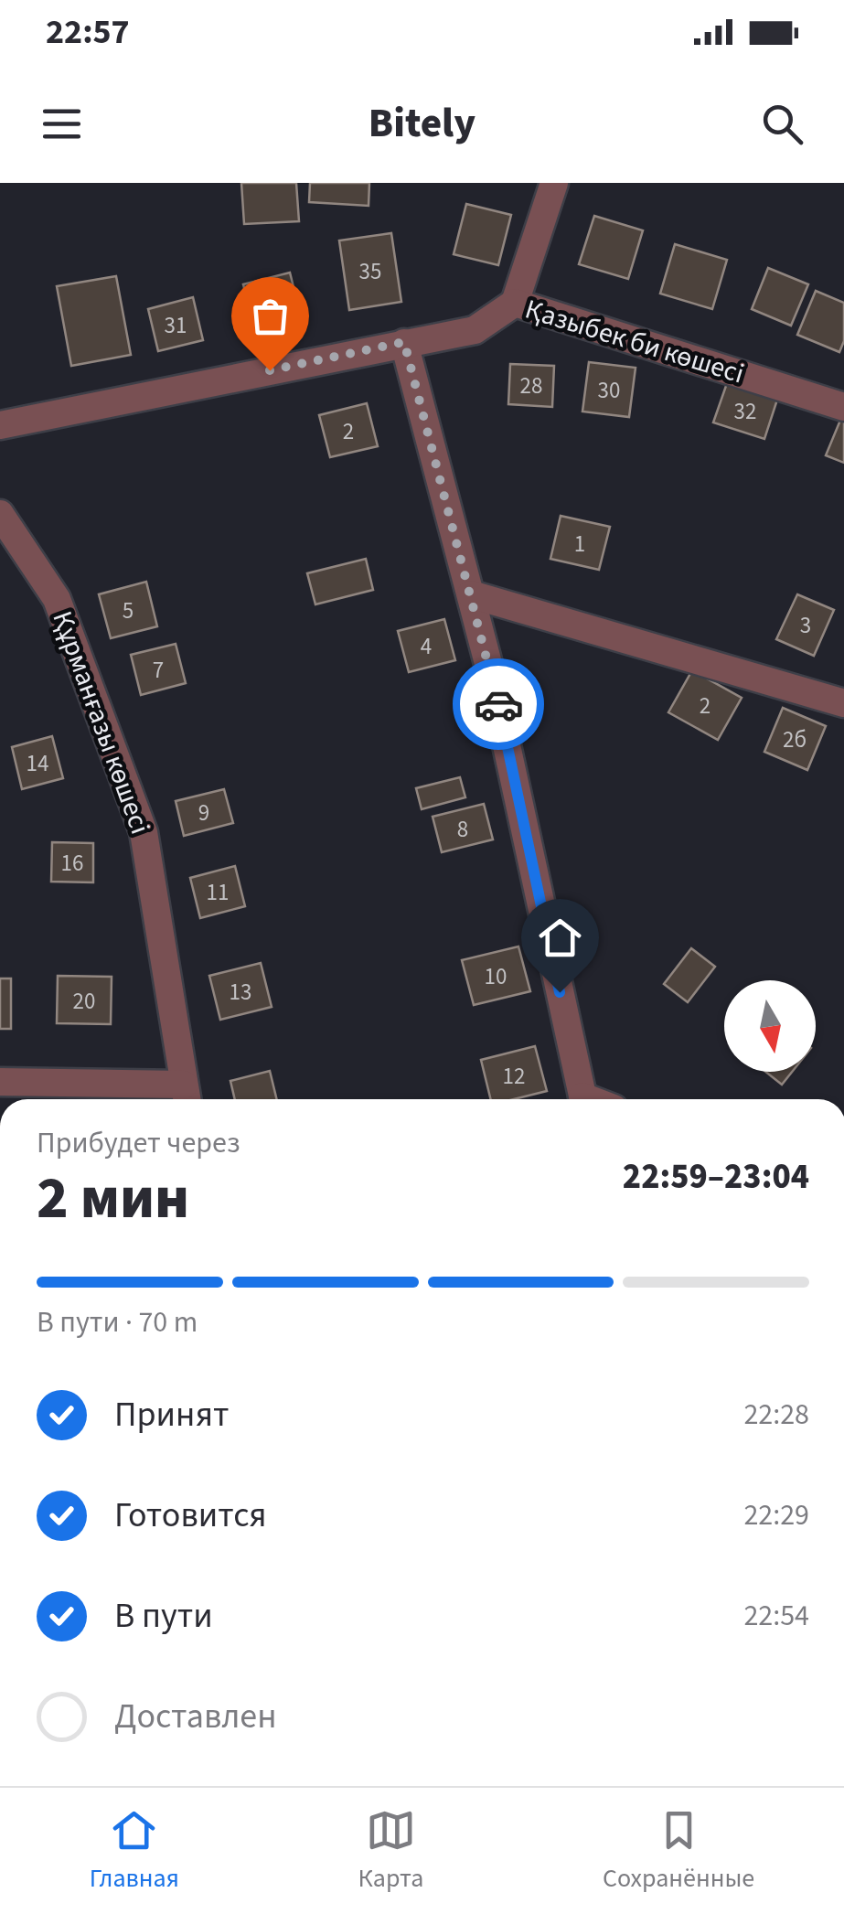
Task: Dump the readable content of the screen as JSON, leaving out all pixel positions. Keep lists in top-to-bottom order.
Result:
{
  "streets": {
    "street": ["Қазыбек би көшесі", "Құрманғазы көшесі"]
  },
  "house_numbers": [
    "35",
    "31",
    "28",
    "30",
    "32",
    "2",
    "1",
    "5",
    "3",
    "4",
    "7",
    "2",
    "2б",
    "14",
    "9",
    "8",
    "16",
    "11",
    "10",
    "13",
    "20",
    "12"
  ],
  "north": "bottom",
  "page": {
    "status": "22:57",
    "header": "Bitely",
    "heading": ["2 мин", "Прибудет через", "22:59–23:04"],
    "bar": "В пути · 70 m",
    "list": [
      ["Принят", "22:28"],
      ["Готовится", "22:29"],
      ["В пути", "22:54"],
      "Доставлен"
    ],
    "tabs": ["Главная", "Карта", "Сохранённые"]
  }
}
